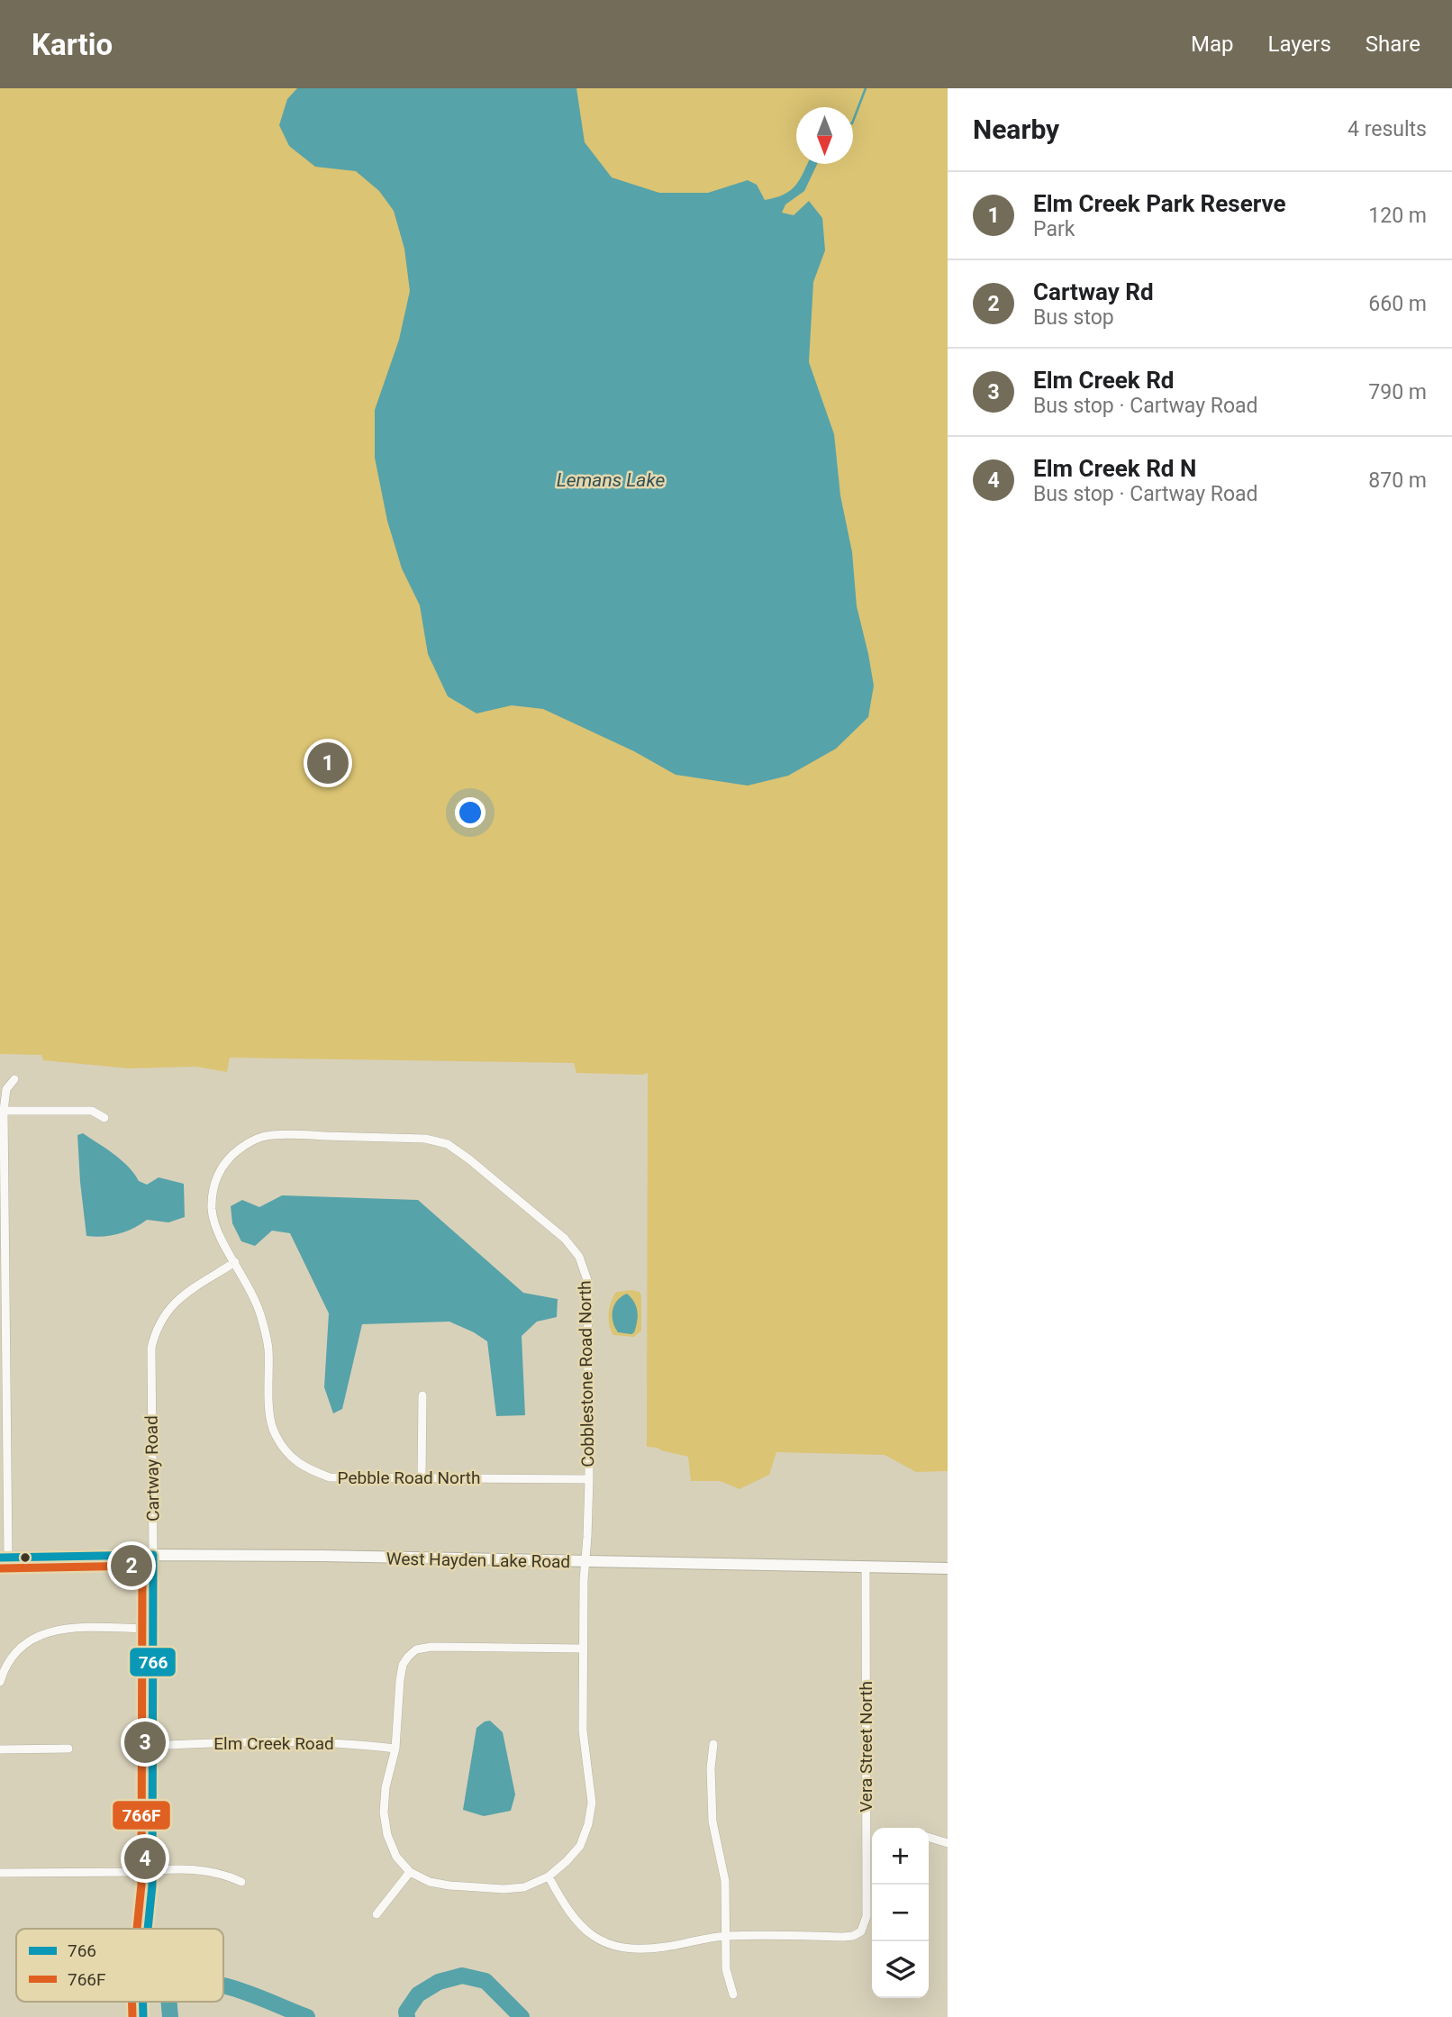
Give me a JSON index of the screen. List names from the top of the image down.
{
  "streets": {
    "main road": ["West Hayden Lake Road"],
    "street": [
      "Cobblestone Road North",
      "Cartway Road",
      "Pebble Road North",
      "Elm Creek Road",
      "Vera Street North"
    ]
  },
  "crossings": [
    ["Cobblestone Road North", "Cartway Road"],
    ["Cobblestone Road North", "Pebble Road North"],
    ["Cobblestone Road North", "West Hayden Lake Road"],
    ["Cartway Road", "Pebble Road North"],
    ["Cartway Road", "West Hayden Lake Road"],
    ["Cartway Road", "Elm Creek Road"],
    ["West Hayden Lake Road", "Vera Street North"]
  ],
  "water": ["Lemans Lake"],
  "lines": ["transit line 766", "transit line 766F"],
  "legend": ["766", "766F"],
  "north": "bottom",
  "page": {
    "header": "Kartio",
    "nav": ["Map", "Layers", "Share"],
    "heading": ["Nearby", "4 results"],
    "list": [
      {
        "mark": "1",
        "name": "Elm Creek Park Reserve",
        "note": "Park",
        "value": "120 m"
      },
      {
        "mark": "2",
        "name": "Cartway Rd",
        "note": "Bus stop",
        "value": "660 m"
      },
      {
        "mark": "3",
        "name": "Elm Creek Rd",
        "note": "Bus stop · Cartway Road",
        "value": "790 m"
      },
      {
        "mark": "4",
        "name": "Elm Creek Rd N",
        "note": "Bus stop · Cartway Road",
        "value": "870 m"
      }
    ],
    "pins": [
      "1",
      "2",
      "3",
      "4"
    ],
    "map_buttons": ["+", "−"]
  }
}
